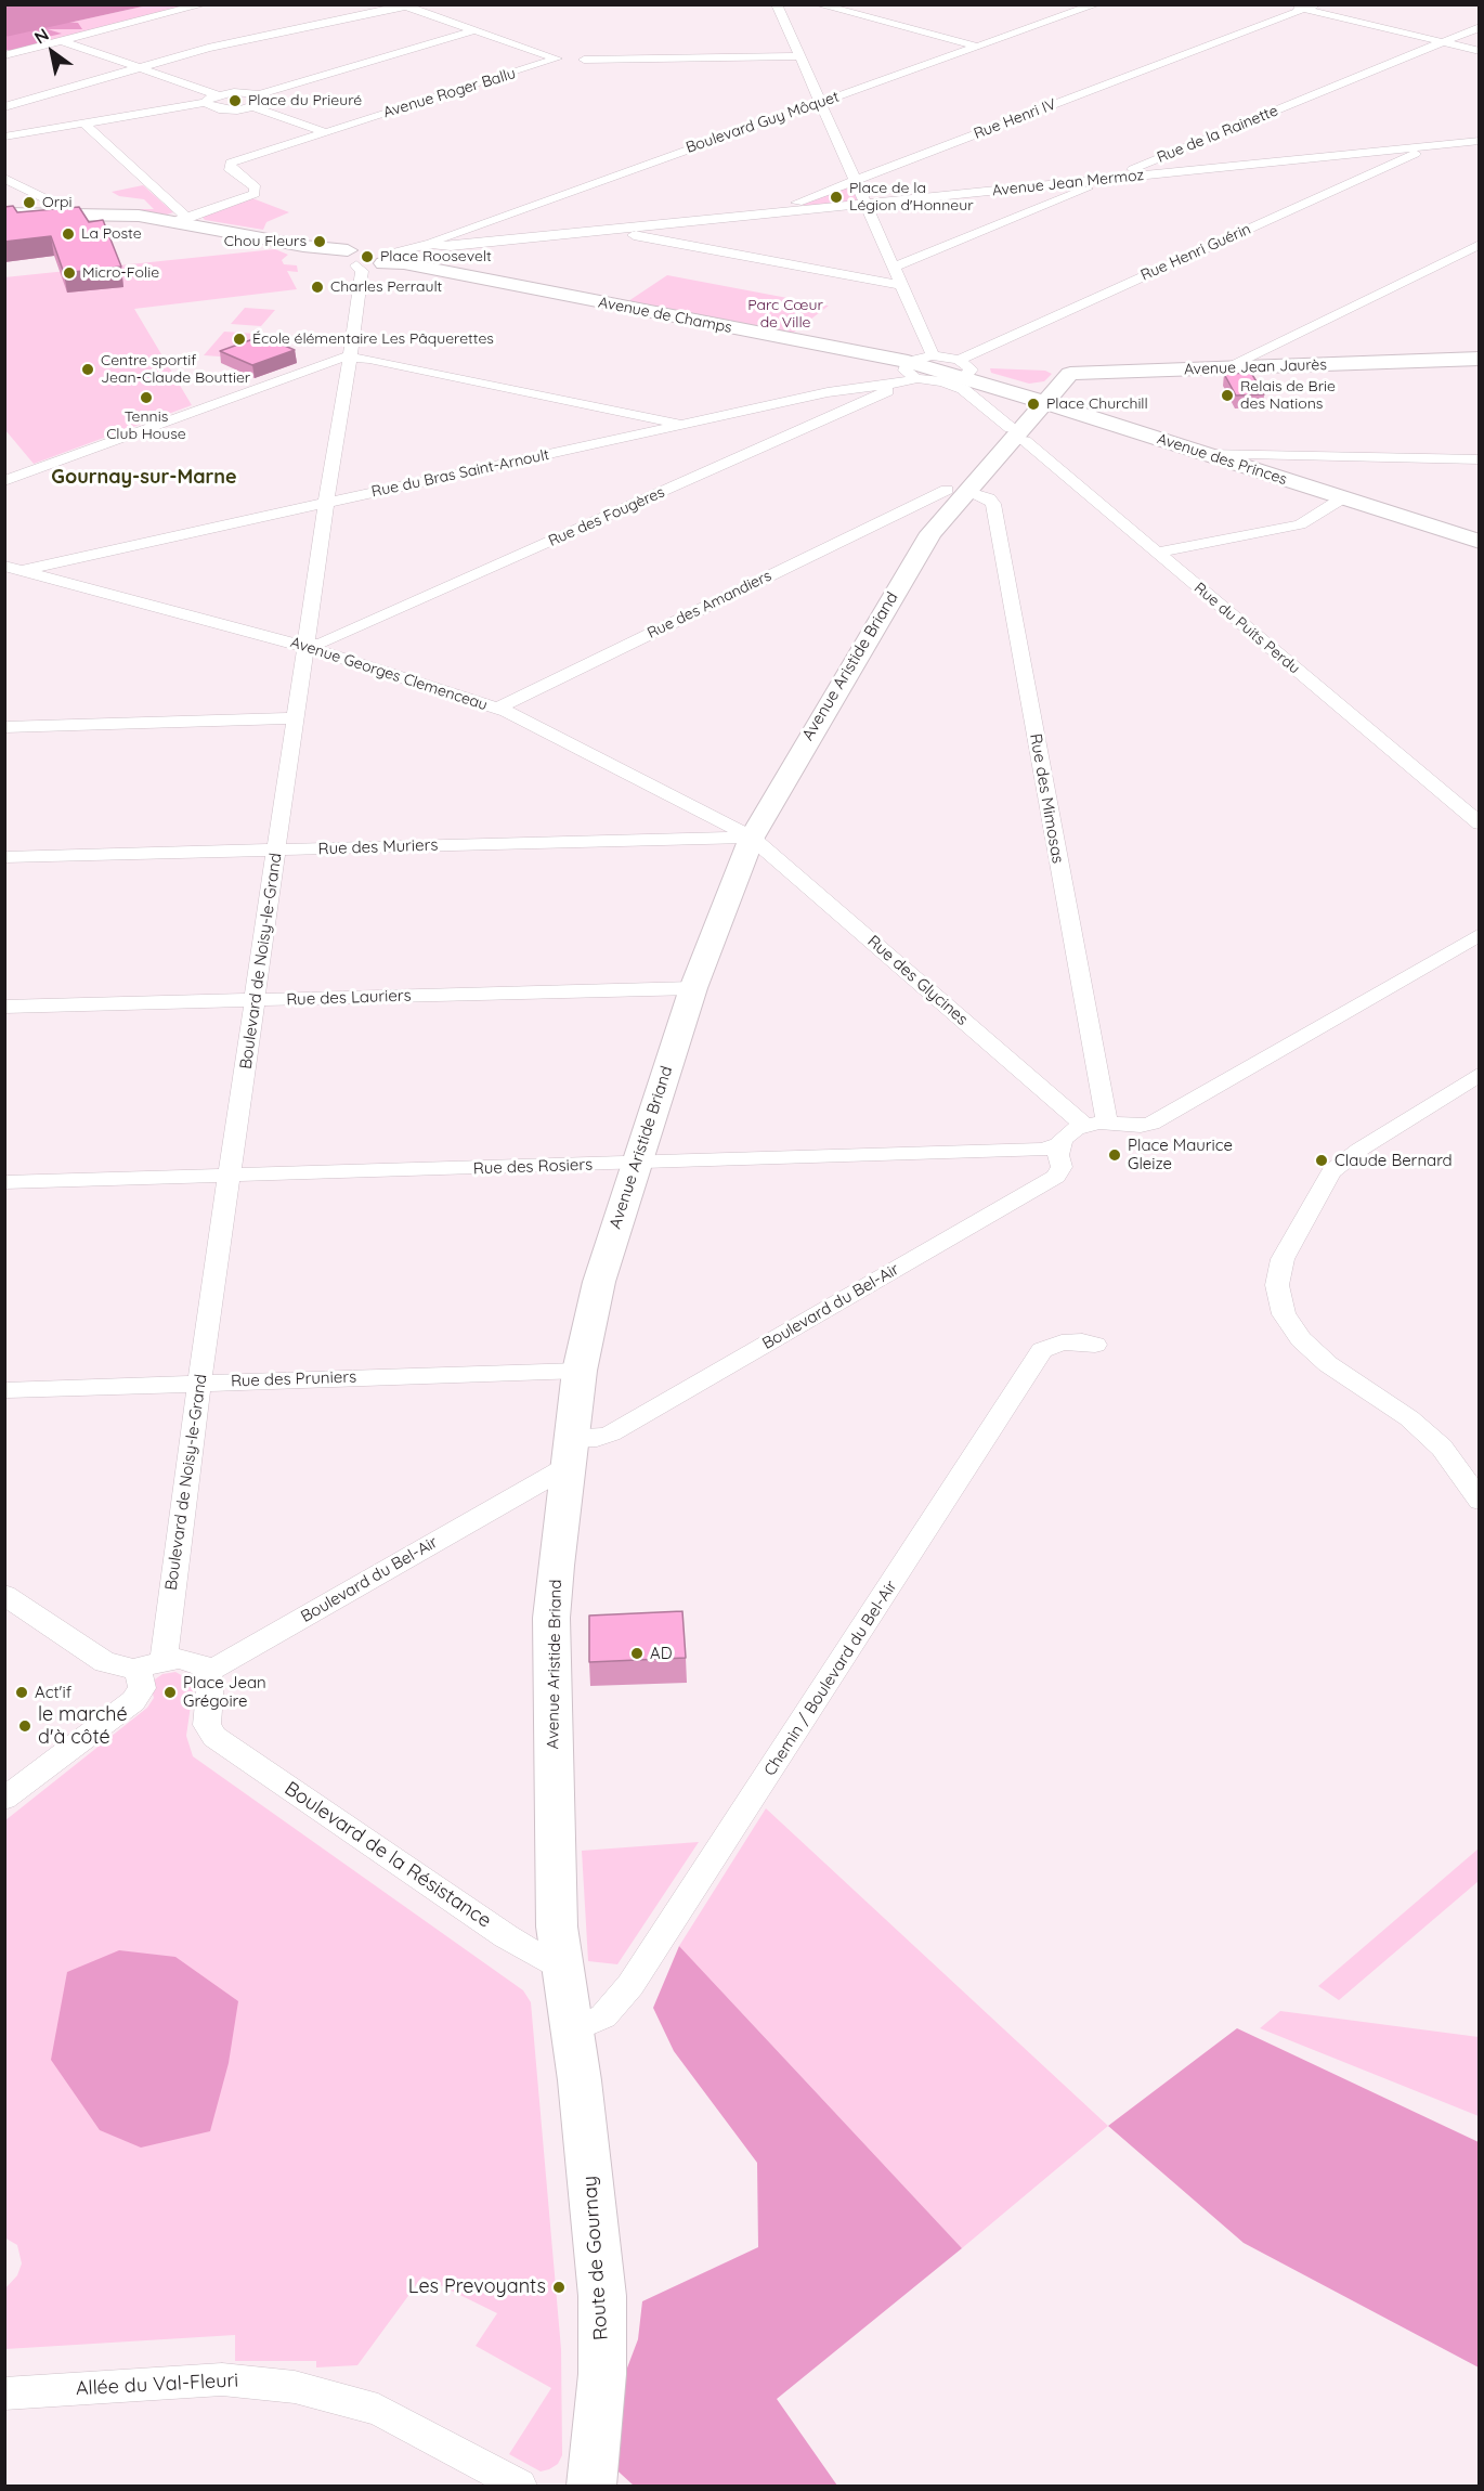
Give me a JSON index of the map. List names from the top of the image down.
{
  "streets": {
    "main road": [
      "Avenue de Champs",
      "Avenue Jean Jaurès",
      "Avenue des Princes",
      "Avenue Aristide Briand",
      "Route de Gournay"
    ],
    "street": [
      "Avenue Roger Ballu",
      "Rue Henri IV",
      "Boulevard Guy Môquet",
      "Rue de la Rainette",
      "Avenue Jean Mermoz",
      "Rue Henri Guérin",
      "Rue du Bras Saint-Arnoult",
      "Rue des Fougères",
      "Rue des Amandiers",
      "Rue du Puits Perdu",
      "Avenue Georges Clemenceau",
      "Rue des Mimosas",
      "Rue des Muriers",
      "Boulevard de Noisy-le-Grand",
      "Rue des Glycines",
      "Rue des Lauriers",
      "Rue des Rosiers",
      "Boulevard du Bel-Air",
      "Rue des Pruniers",
      "Chemin / Boulevard du Bel-Air",
      "Boulevard de la Résistance",
      "Allée du Val-Fleuri"
    ]
  },
  "crossings": [
    ["Rue Henri IV", "Avenue Jean Mermoz"],
    ["Boulevard Guy Môquet", "Avenue Jean Mermoz"],
    ["Rue de la Rainette", "Avenue Jean Mermoz"],
    ["Avenue Jean Mermoz", "Rue Henri Guérin"],
    ["Rue Henri Guérin", "Avenue de Champs"],
    ["Rue Henri Guérin", "Avenue des Princes"],
    ["Avenue de Champs", "Avenue des Princes"],
    ["Avenue de Champs", "Rue du Bras Saint-Arnoult"],
    ["Avenue de Champs", "Rue des Fougères"],
    ["Avenue Jean Jaurès", "Avenue Aristide Briand"],
    ["Avenue des Princes", "Avenue Aristide Briand"],
    ["Rue du Bras Saint-Arnoult", "Rue des Fougères"],
    ["Rue du Bras Saint-Arnoult", "Avenue Georges Clemenceau"],
    ["Rue du Bras Saint-Arnoult", "Boulevard de Noisy-le-Grand"],
    ["Rue des Fougères", "Avenue Georges Clemenceau"],
    ["Rue des Fougères", "Boulevard de Noisy-le-Grand"],
    ["Rue des Amandiers", "Avenue Aristide Briand"],
    ["Rue des Amandiers", "Avenue Georges Clemenceau"],
    ["Rue des Amandiers", "Rue des Mimosas"],
    ["Rue du Puits Perdu", "Avenue Aristide Briand"],
    ["Avenue Aristide Briand", "Avenue Georges Clemenceau"],
    ["Avenue Aristide Briand", "Rue des Mimosas"],
    ["Avenue Aristide Briand", "Rue des Muriers"],
    ["Avenue Aristide Briand", "Rue des Glycines"],
    ["Avenue Aristide Briand", "Rue des Lauriers"],
    ["Avenue Aristide Briand", "Rue des Rosiers"],
    ["Avenue Aristide Briand", "Boulevard du Bel-Air"],
    ["Avenue Aristide Briand", "Rue des Pruniers"],
    ["Avenue Aristide Briand", "Chemin / Boulevard du Bel-Air"],
    ["Avenue Aristide Briand", "Boulevard de la Résistance"],
    ["Avenue Aristide Briand", "Route de Gournay"],
    ["Avenue Georges Clemenceau", "Rue des Muriers"],
    ["Avenue Georges Clemenceau", "Boulevard de Noisy-le-Grand"],
    ["Avenue Georges Clemenceau", "Rue des Glycines"],
    ["Rue des Muriers", "Boulevard de Noisy-le-Grand"],
    ["Rue des Muriers", "Rue des Glycines"],
    ["Boulevard de Noisy-le-Grand", "Rue des Lauriers"],
    ["Boulevard de Noisy-le-Grand", "Rue des Rosiers"],
    ["Boulevard de Noisy-le-Grand", "Rue des Pruniers"],
    ["Rue des Rosiers", "Boulevard du Bel-Air"],
    ["Boulevard du Bel-Air", "Boulevard de la Résistance"],
    ["Chemin / Boulevard du Bel-Air", "Route de Gournay"]
  ],
  "districts": ["Gournay-sur-Marne"],
  "parks": ["Parc Cœur de Ville"],
  "places": [
    "Place du Prieuré",
    "Place de la Légion d'Honneur",
    "Orpi",
    "La Poste",
    "Chou Fleurs",
    "Place Roosevelt",
    "Micro-Folie",
    "Charles Perrault",
    "École élémentaire Les Pâquerettes",
    "Centre sportif Jean-Claude Bouttier",
    "Relais de Brie des Nations",
    "Tennis Club House",
    "Place Churchill",
    "Place Maurice Gleize",
    "Claude Bernard",
    "AD",
    "Act'if",
    "Place Jean Grégoire",
    "le marché d'à côté",
    "Les Prevoyants"
  ],
  "north": "top left"
}
